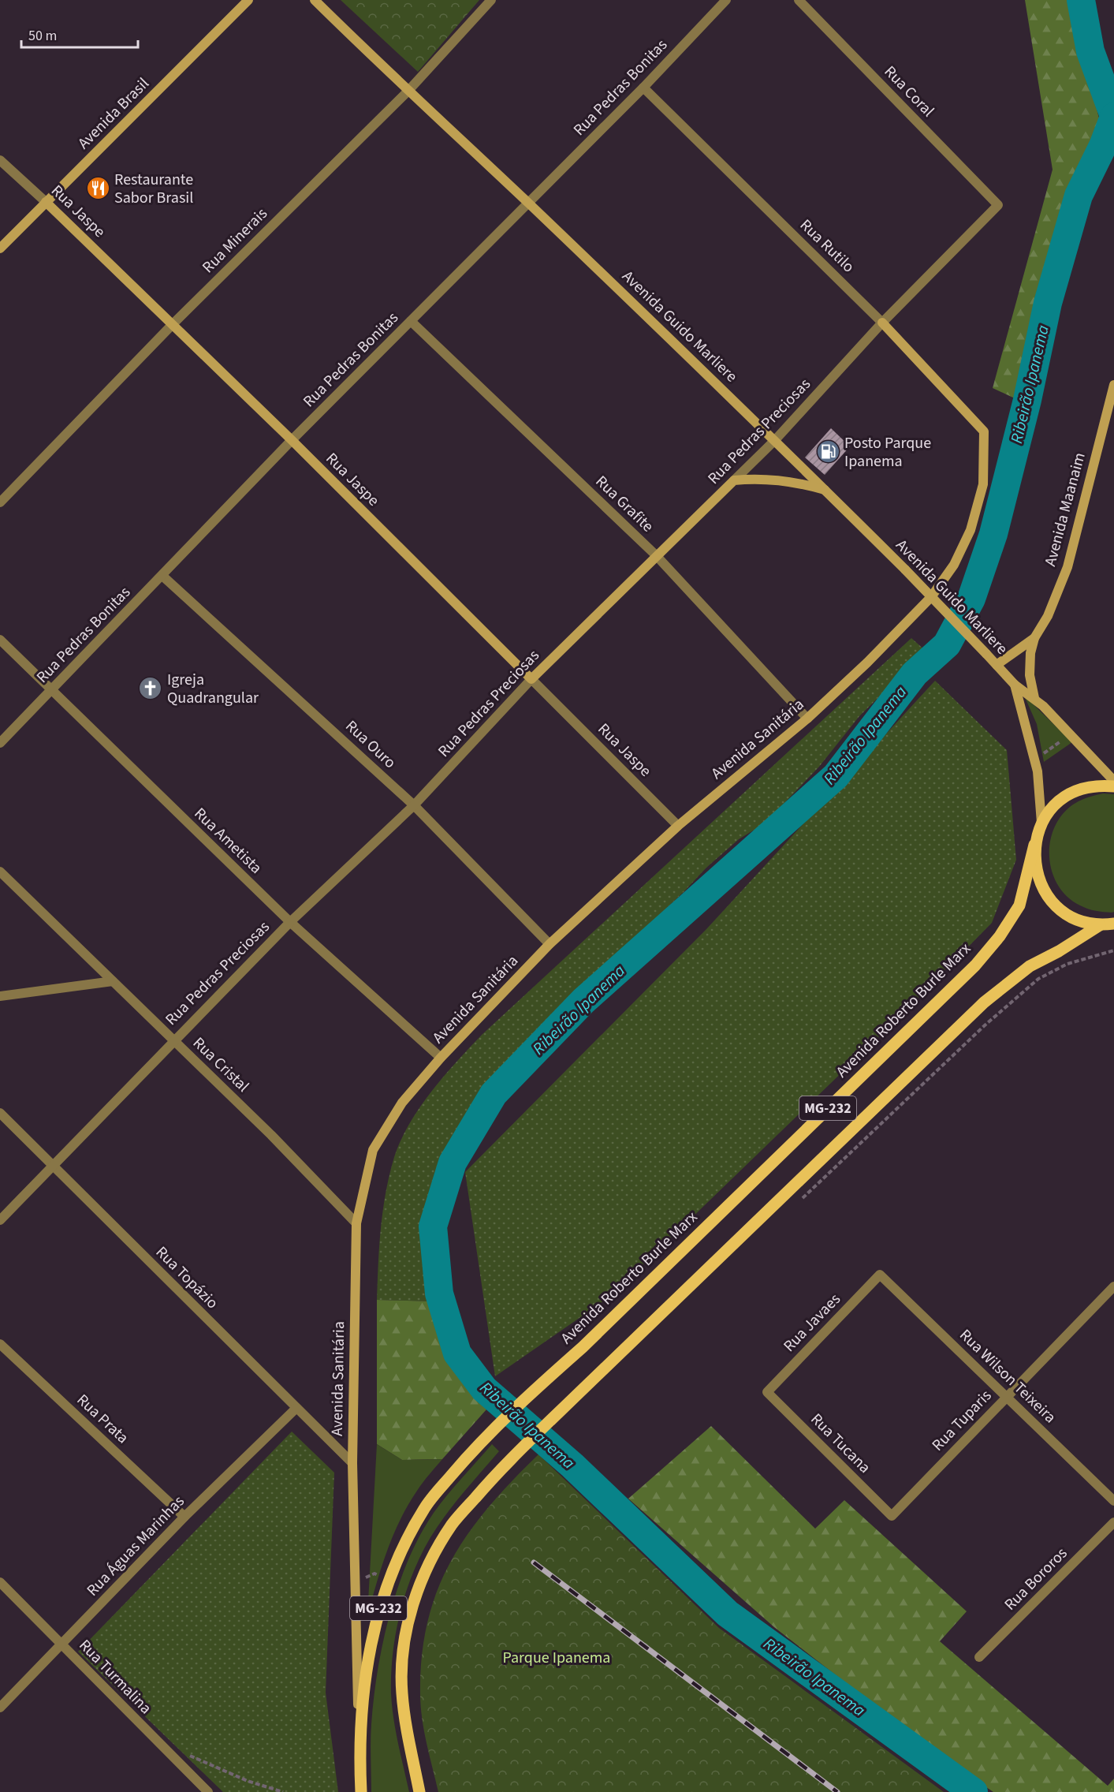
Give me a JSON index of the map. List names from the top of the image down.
{
  "streets": {
    "main road": [
      "Avenida Brasil",
      "Rua Jaspe",
      "Rua Rutilo",
      "Avenida Guido Marliere",
      "Rua Pedras Preciosas",
      "Avenida Maanaim",
      "Avenida Sanitária",
      "Avenida Roberto Burle Marx",
      "MG-232"
    ],
    "street": [
      "Rua Pedras Bonitas",
      "Rua Coral",
      "Rua Minerais",
      "Rua Grafite",
      "Rua Ouro",
      "Rua Ametista",
      "Rua Cristal",
      "Rua Topázio",
      "Rua Javaes",
      "Rua Wilson Teixeira",
      "Rua Prata",
      "Rua Tuparis",
      "Rua Tucana",
      "Rua Águas Marinhas",
      "Rua Bororos",
      "Rua Turmalina"
    ]
  },
  "crossings": [
    ["Rua Pedras Bonitas", "Rua Jaspe"],
    ["Rua Pedras Bonitas", "Rua Rutilo"],
    ["Rua Pedras Bonitas", "Avenida Guido Marliere"],
    ["Rua Pedras Bonitas", "Rua Grafite"],
    ["Rua Pedras Bonitas", "Rua Ouro"],
    ["Rua Pedras Bonitas", "Rua Ametista"],
    ["Rua Coral", "Rua Pedras Preciosas"],
    ["Avenida Brasil", "Rua Jaspe"],
    ["Rua Jaspe", "Rua Minerais"],
    ["Rua Jaspe", "Rua Pedras Preciosas"],
    ["Rua Jaspe", "Avenida Sanitária"],
    ["Rua Minerais", "Avenida Guido Marliere"],
    ["Rua Rutilo", "Rua Pedras Preciosas"],
    ["Rua Rutilo", "Avenida Sanitária"],
    ["Avenida Guido Marliere", "Rua Pedras Preciosas"],
    ["Avenida Guido Marliere", "Avenida Maanaim"],
    ["Avenida Guido Marliere", "MG-232"],
    ["Rua Pedras Preciosas", "Rua Grafite"],
    ["Rua Pedras Preciosas", "Rua Ouro"],
    ["Rua Pedras Preciosas", "Rua Ametista"],
    ["Rua Pedras Preciosas", "Rua Cristal"],
    ["Rua Pedras Preciosas", "Rua Topázio"],
    ["Rua Grafite", "Avenida Sanitária"],
    ["Avenida Sanitária", "Rua Ouro"],
    ["Avenida Sanitária", "Rua Ametista"],
    ["Avenida Sanitária", "Avenida Roberto Burle Marx"],
    ["Avenida Sanitária", "Rua Cristal"],
    ["Avenida Sanitária", "Rua Topázio"],
    ["Avenida Roberto Burle Marx", "MG-232"],
    ["Rua Topázio", "Rua Águas Marinhas"],
    ["Rua Javaes", "Rua Wilson Teixeira"],
    ["Rua Javaes", "Rua Tucana"],
    ["Rua Wilson Teixeira", "Rua Tuparis"],
    ["Rua Prata", "Rua Águas Marinhas"],
    ["Rua Tuparis", "Rua Tucana"],
    ["Rua Águas Marinhas", "Rua Turmalina"]
  ],
  "water": ["Ribeirão Ipanema"],
  "parks": ["Parque Ipanema"],
  "places": {
    "restaurant": ["Restaurante Sabor Brasil"],
    "fuel station": ["Posto Parque Ipanema"],
    "church": ["Igreja Quadrangular"]
  },
  "scale_bar": "50 m"
}
